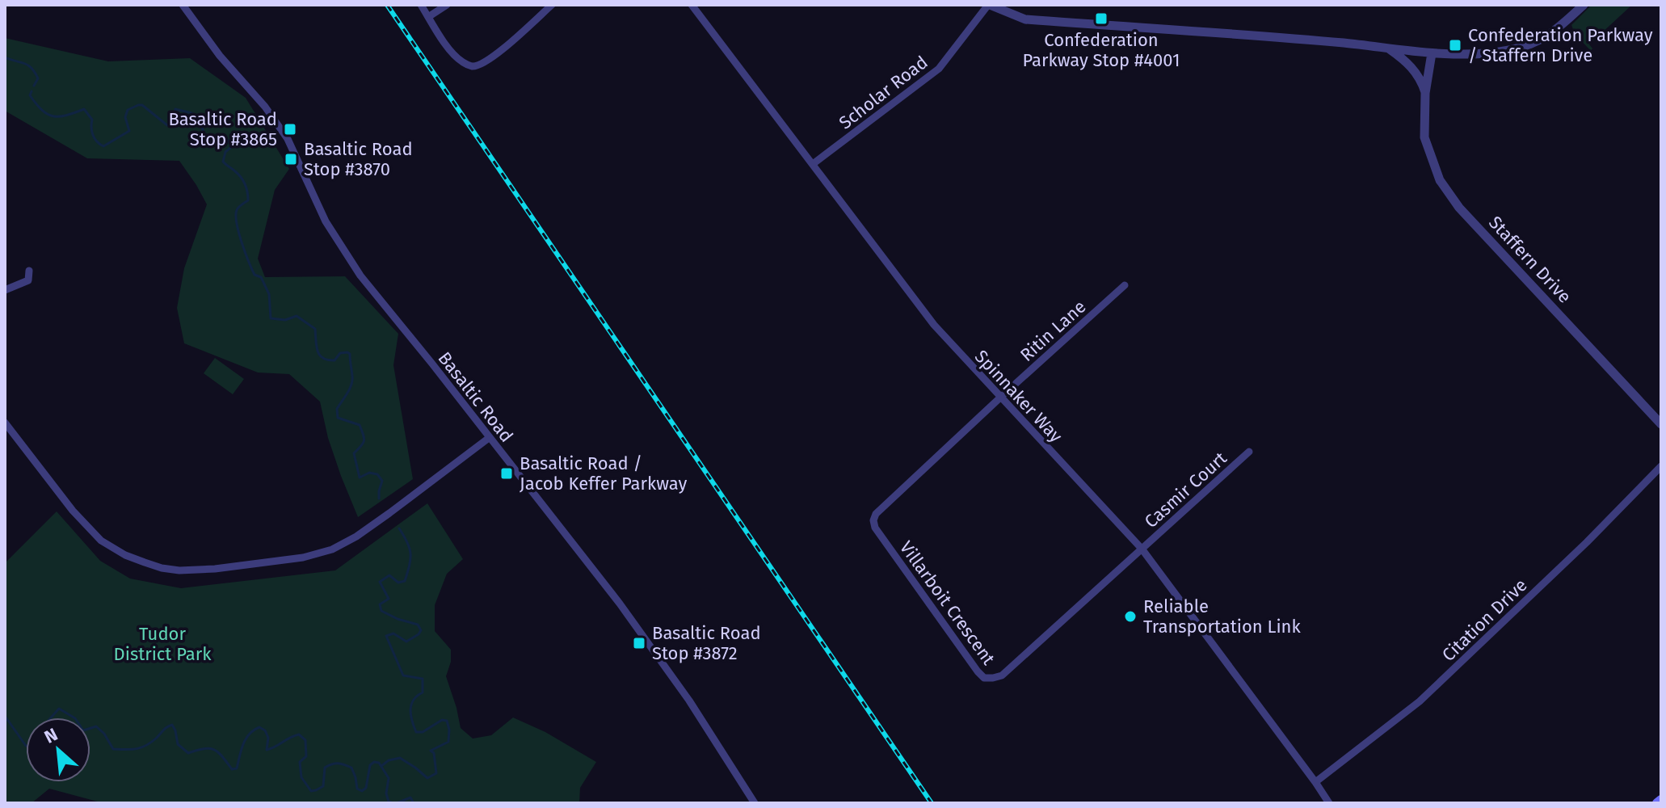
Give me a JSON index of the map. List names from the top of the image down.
{
  "streets": {
    "street": [
      "Scholar Road",
      "Staffern Drive",
      "Ritin Lane",
      "Spinnaker Way",
      "Basaltic Road",
      "Casmir Court",
      "Villarboit Crescent",
      "Citation Drive"
    ]
  },
  "crossings": [
    ["Scholar Road", "Spinnaker Way"],
    ["Ritin Lane", "Spinnaker Way"],
    ["Ritin Lane", "Villarboit Crescent"],
    ["Spinnaker Way", "Casmir Court"],
    ["Spinnaker Way", "Villarboit Crescent"],
    ["Spinnaker Way", "Citation Drive"],
    ["Casmir Court", "Villarboit Crescent"]
  ],
  "parks": ["Tudor District Park"],
  "places": {
    "transit": [
      "Confederation Parkway Stop #4001",
      "Confederation Parkway / Staffern Drive",
      "Basaltic Road Stop #3865",
      "Basaltic Road Stop #3870",
      "Basaltic Road / Jacob Keffer Parkway",
      "Basaltic Road Stop #3872"
    ],
    "other": ["Reliable Transportation Link"]
  },
  "north": "top left"
}
